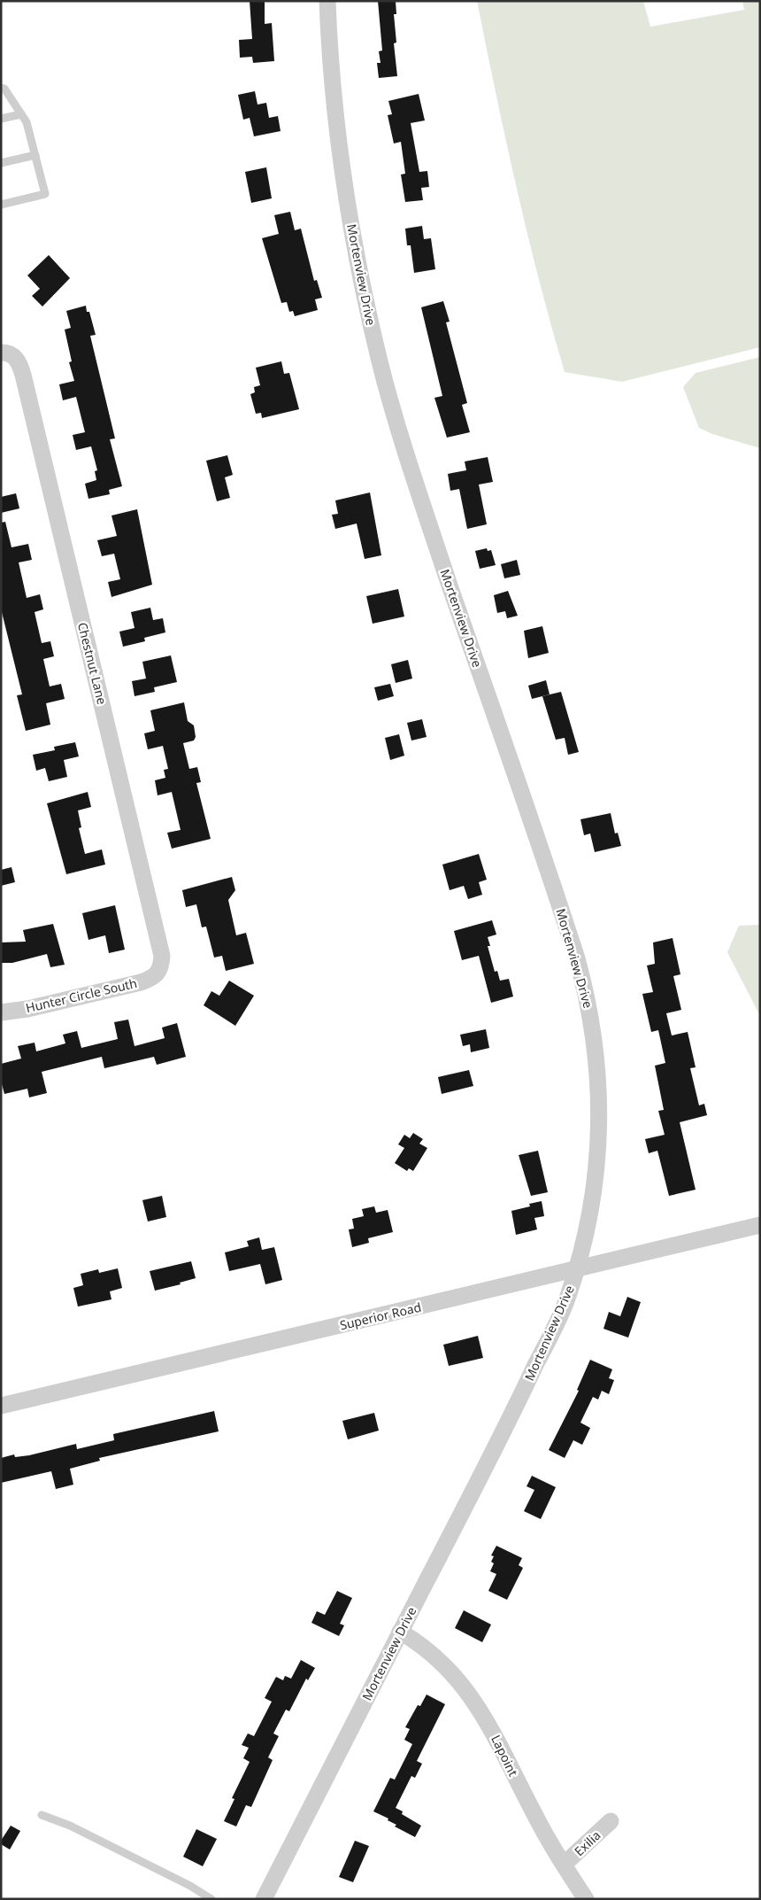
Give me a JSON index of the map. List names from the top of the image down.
{
  "streets": {
    "street": [
      "Mortenview Drive",
      "Chestnut Lane",
      "Hunter Circle South",
      "Superior Road",
      "Lapoint",
      "Exilia"
    ]
  },
  "crossings": [
    ["Mortenview Drive", "Superior Road"],
    ["Mortenview Drive", "Lapoint"],
    ["Chestnut Lane", "Hunter Circle South"],
    ["Lapoint", "Exilia"]
  ]
}
